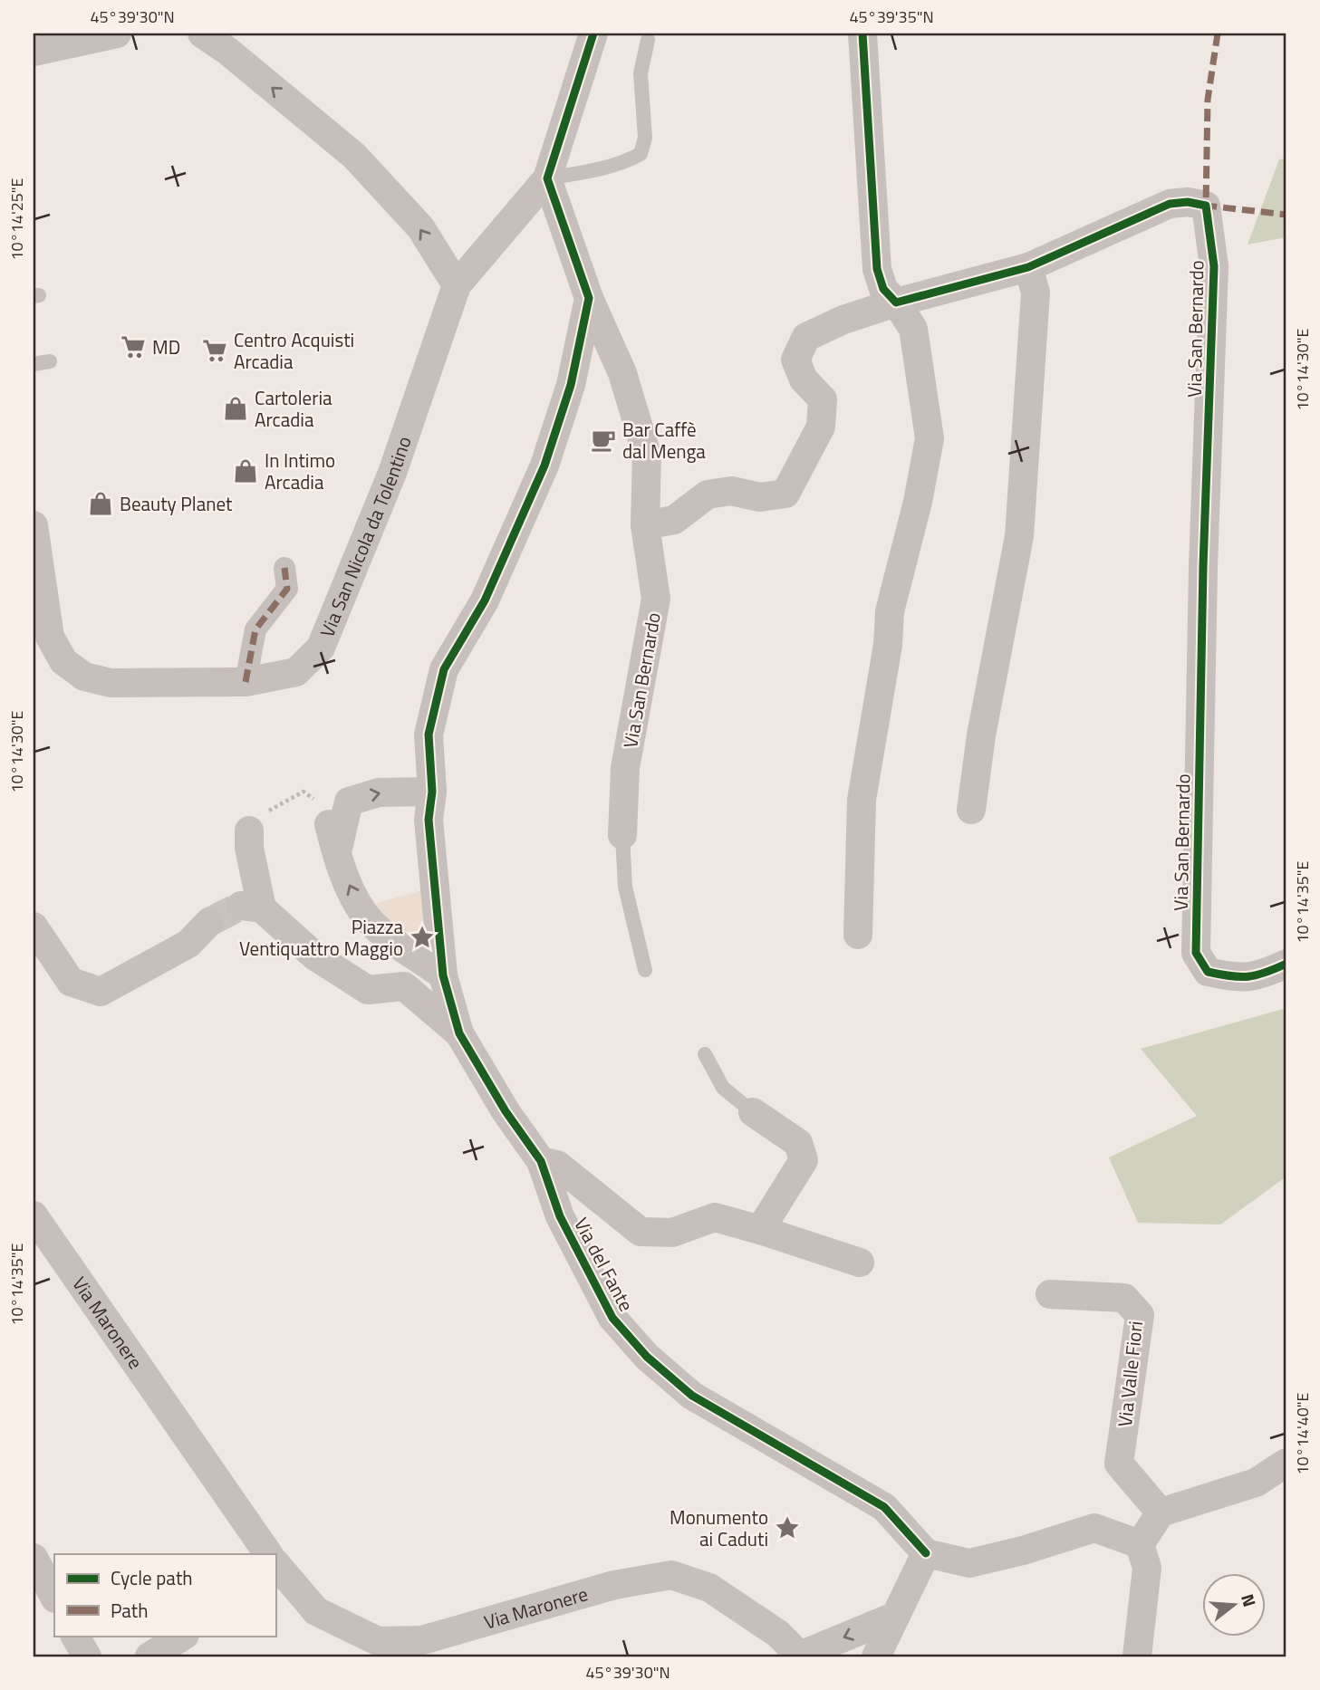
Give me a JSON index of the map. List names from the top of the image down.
{
  "streets": {
    "street": [
      "Via San Bernardo",
      "Via San Nicola da Tolentino",
      "Via del Fante",
      "Via Maronere",
      "Via Valle Fiori"
    ]
  },
  "crossings": [
    ["Via San Bernardo", "Via San Nicola da Tolentino"],
    ["Via San Bernardo", "Via del Fante"]
  ],
  "places": {
    "supermarket": ["MD", "Centro Acquisti Arcadia"],
    "shop": ["Cartoleria Arcadia", "In Intimo Arcadia", "Beauty Planet"],
    "cafe": ["Bar Caffè dal Menga"],
    "place": ["Piazza Ventiquattro Maggio", "Monumento ai Caduti"]
  },
  "legend": ["Cycle path", "Path"],
  "north": "right",
  "coordinates": [
    "45°39'30\"N",
    "45°39'35\"N",
    "10°14'25\"E",
    "10°14'30\"E",
    "10°14'35\"E",
    "10°14'40\"E"
  ]
}
